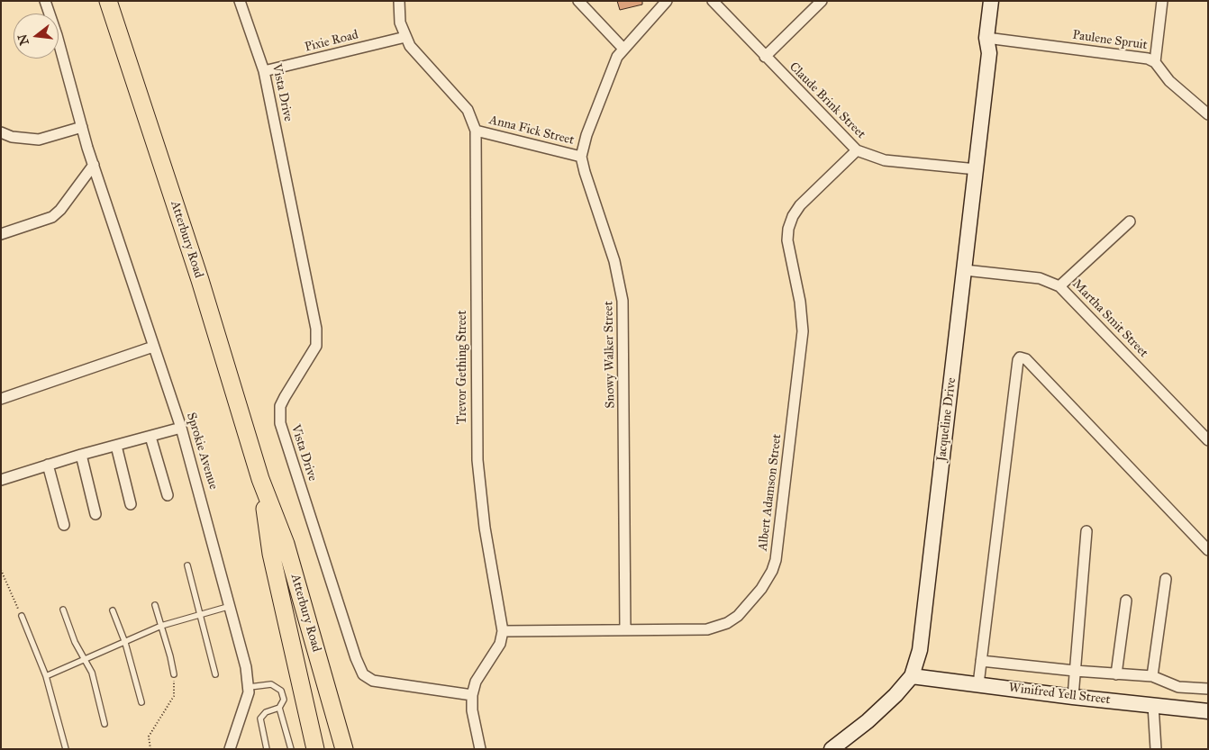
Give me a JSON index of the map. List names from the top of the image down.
{
  "streets": {
    "main road": ["Atterbury Road"],
    "street": [
      "Paulene Spruit",
      "Pixie Road",
      "Vista Drive",
      "Claude Brink Street",
      "Anna Fick Street",
      "Martha Smit Street",
      "Snowy Walker Street",
      "Trevor Gething Street",
      "Jacqueline Drive",
      "Sprokie Avenue",
      "Albert Adamson Street",
      "Winifred Yell Street"
    ]
  },
  "crossings": [
    ["Paulene Spruit", "Jacqueline Drive"],
    ["Pixie Road", "Vista Drive"],
    ["Pixie Road", "Trevor Gething Street"],
    ["Vista Drive", "Trevor Gething Street"],
    ["Claude Brink Street", "Jacqueline Drive"],
    ["Claude Brink Street", "Albert Adamson Street"],
    ["Anna Fick Street", "Snowy Walker Street"],
    ["Anna Fick Street", "Trevor Gething Street"],
    ["Martha Smit Street", "Jacqueline Drive"],
    ["Snowy Walker Street", "Albert Adamson Street"],
    ["Trevor Gething Street", "Albert Adamson Street"],
    ["Jacqueline Drive", "Winifred Yell Street"]
  ],
  "north": "left"
}
